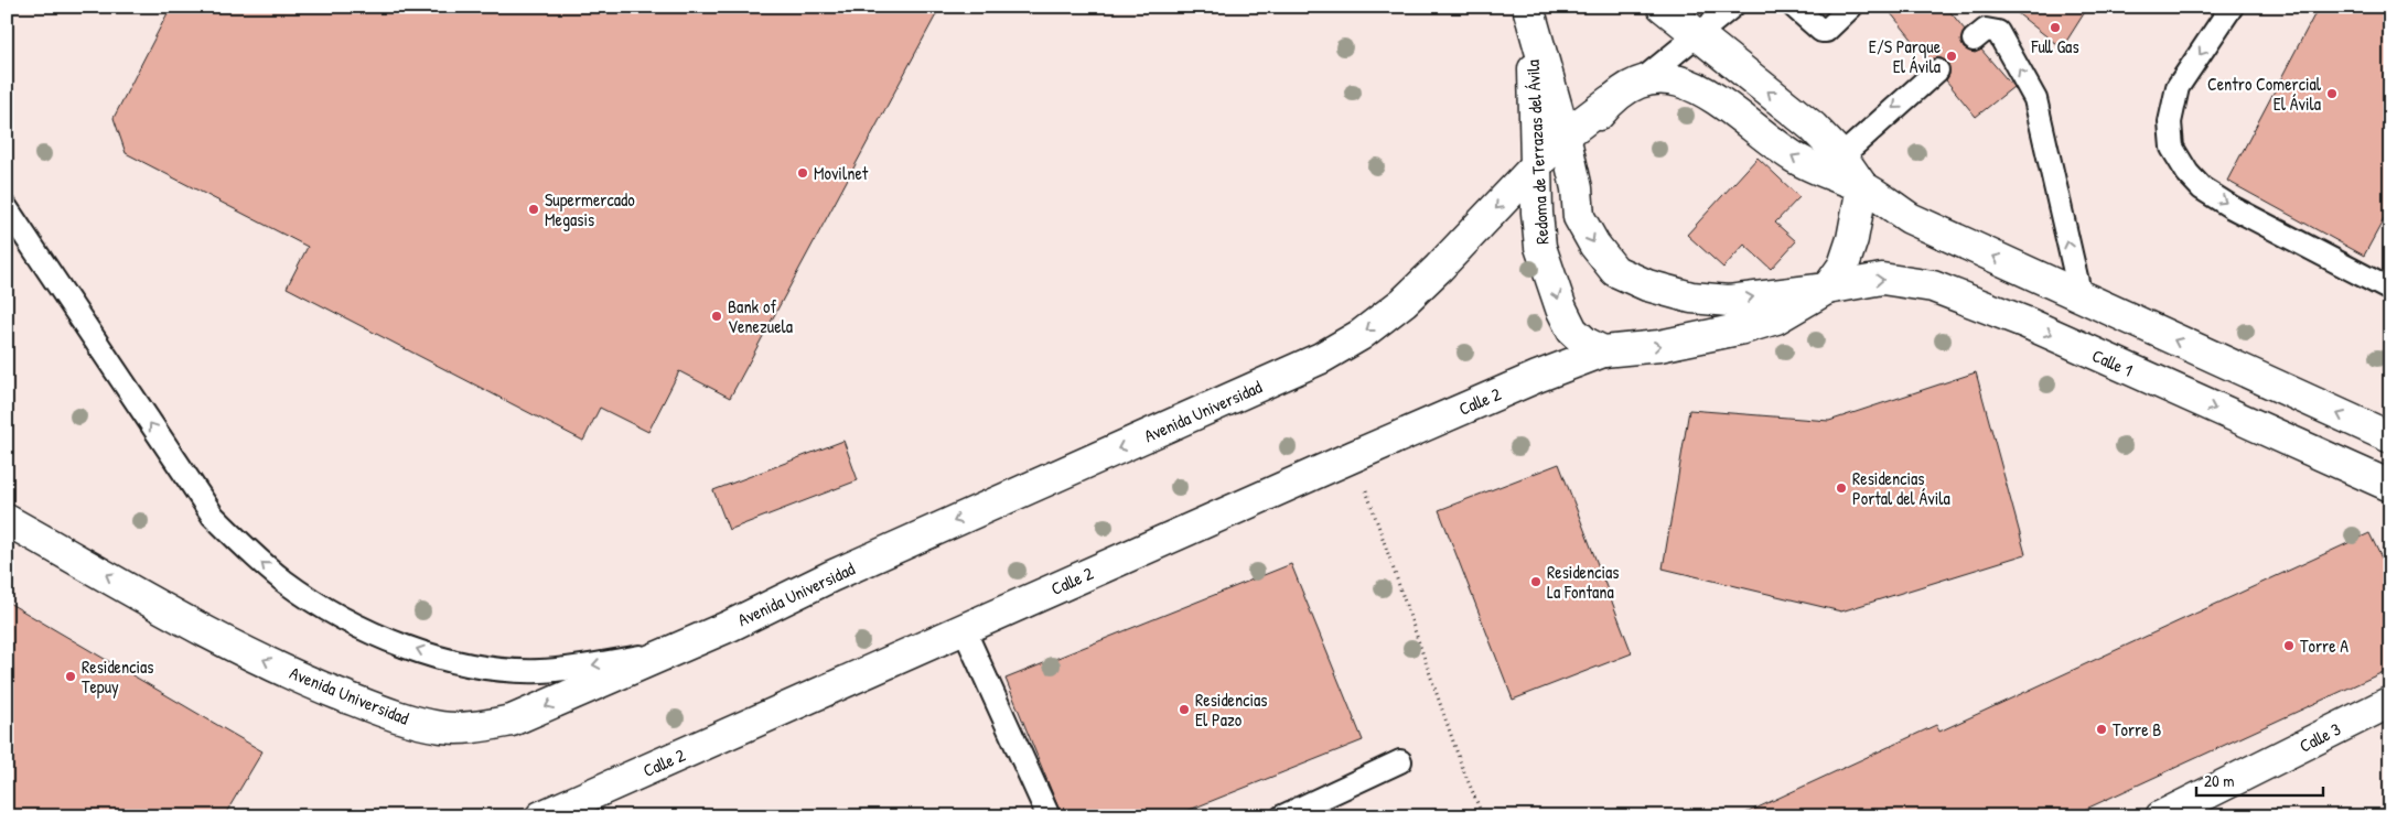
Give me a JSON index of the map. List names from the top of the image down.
{
  "streets": {
    "street": [
      "Redoma de Terrazas del Ávila",
      "Calle 1",
      "Calle 2",
      "Avenida Universidad",
      "Calle 3"
    ]
  },
  "crossings": [
    ["Redoma de Terrazas del Ávila", "Calle 1"],
    ["Redoma de Terrazas del Ávila", "Calle 2"],
    ["Redoma de Terrazas del Ávila", "Avenida Universidad"]
  ],
  "one_way": ["Avenida Universidad"],
  "places": [
    "Full Gas",
    "E/S Parque El Ávila",
    "Centro Comercial El Ávila",
    "Movilnet",
    "Supermercado Megasis",
    "Bank of Venezuela",
    "Residencias Portal del Ávila",
    "Residencias La Fontana",
    "Torre A",
    "Residencias Tepuy",
    "Residencias El Pazo",
    "Torre B"
  ],
  "scale_bar": "20 m"
}
